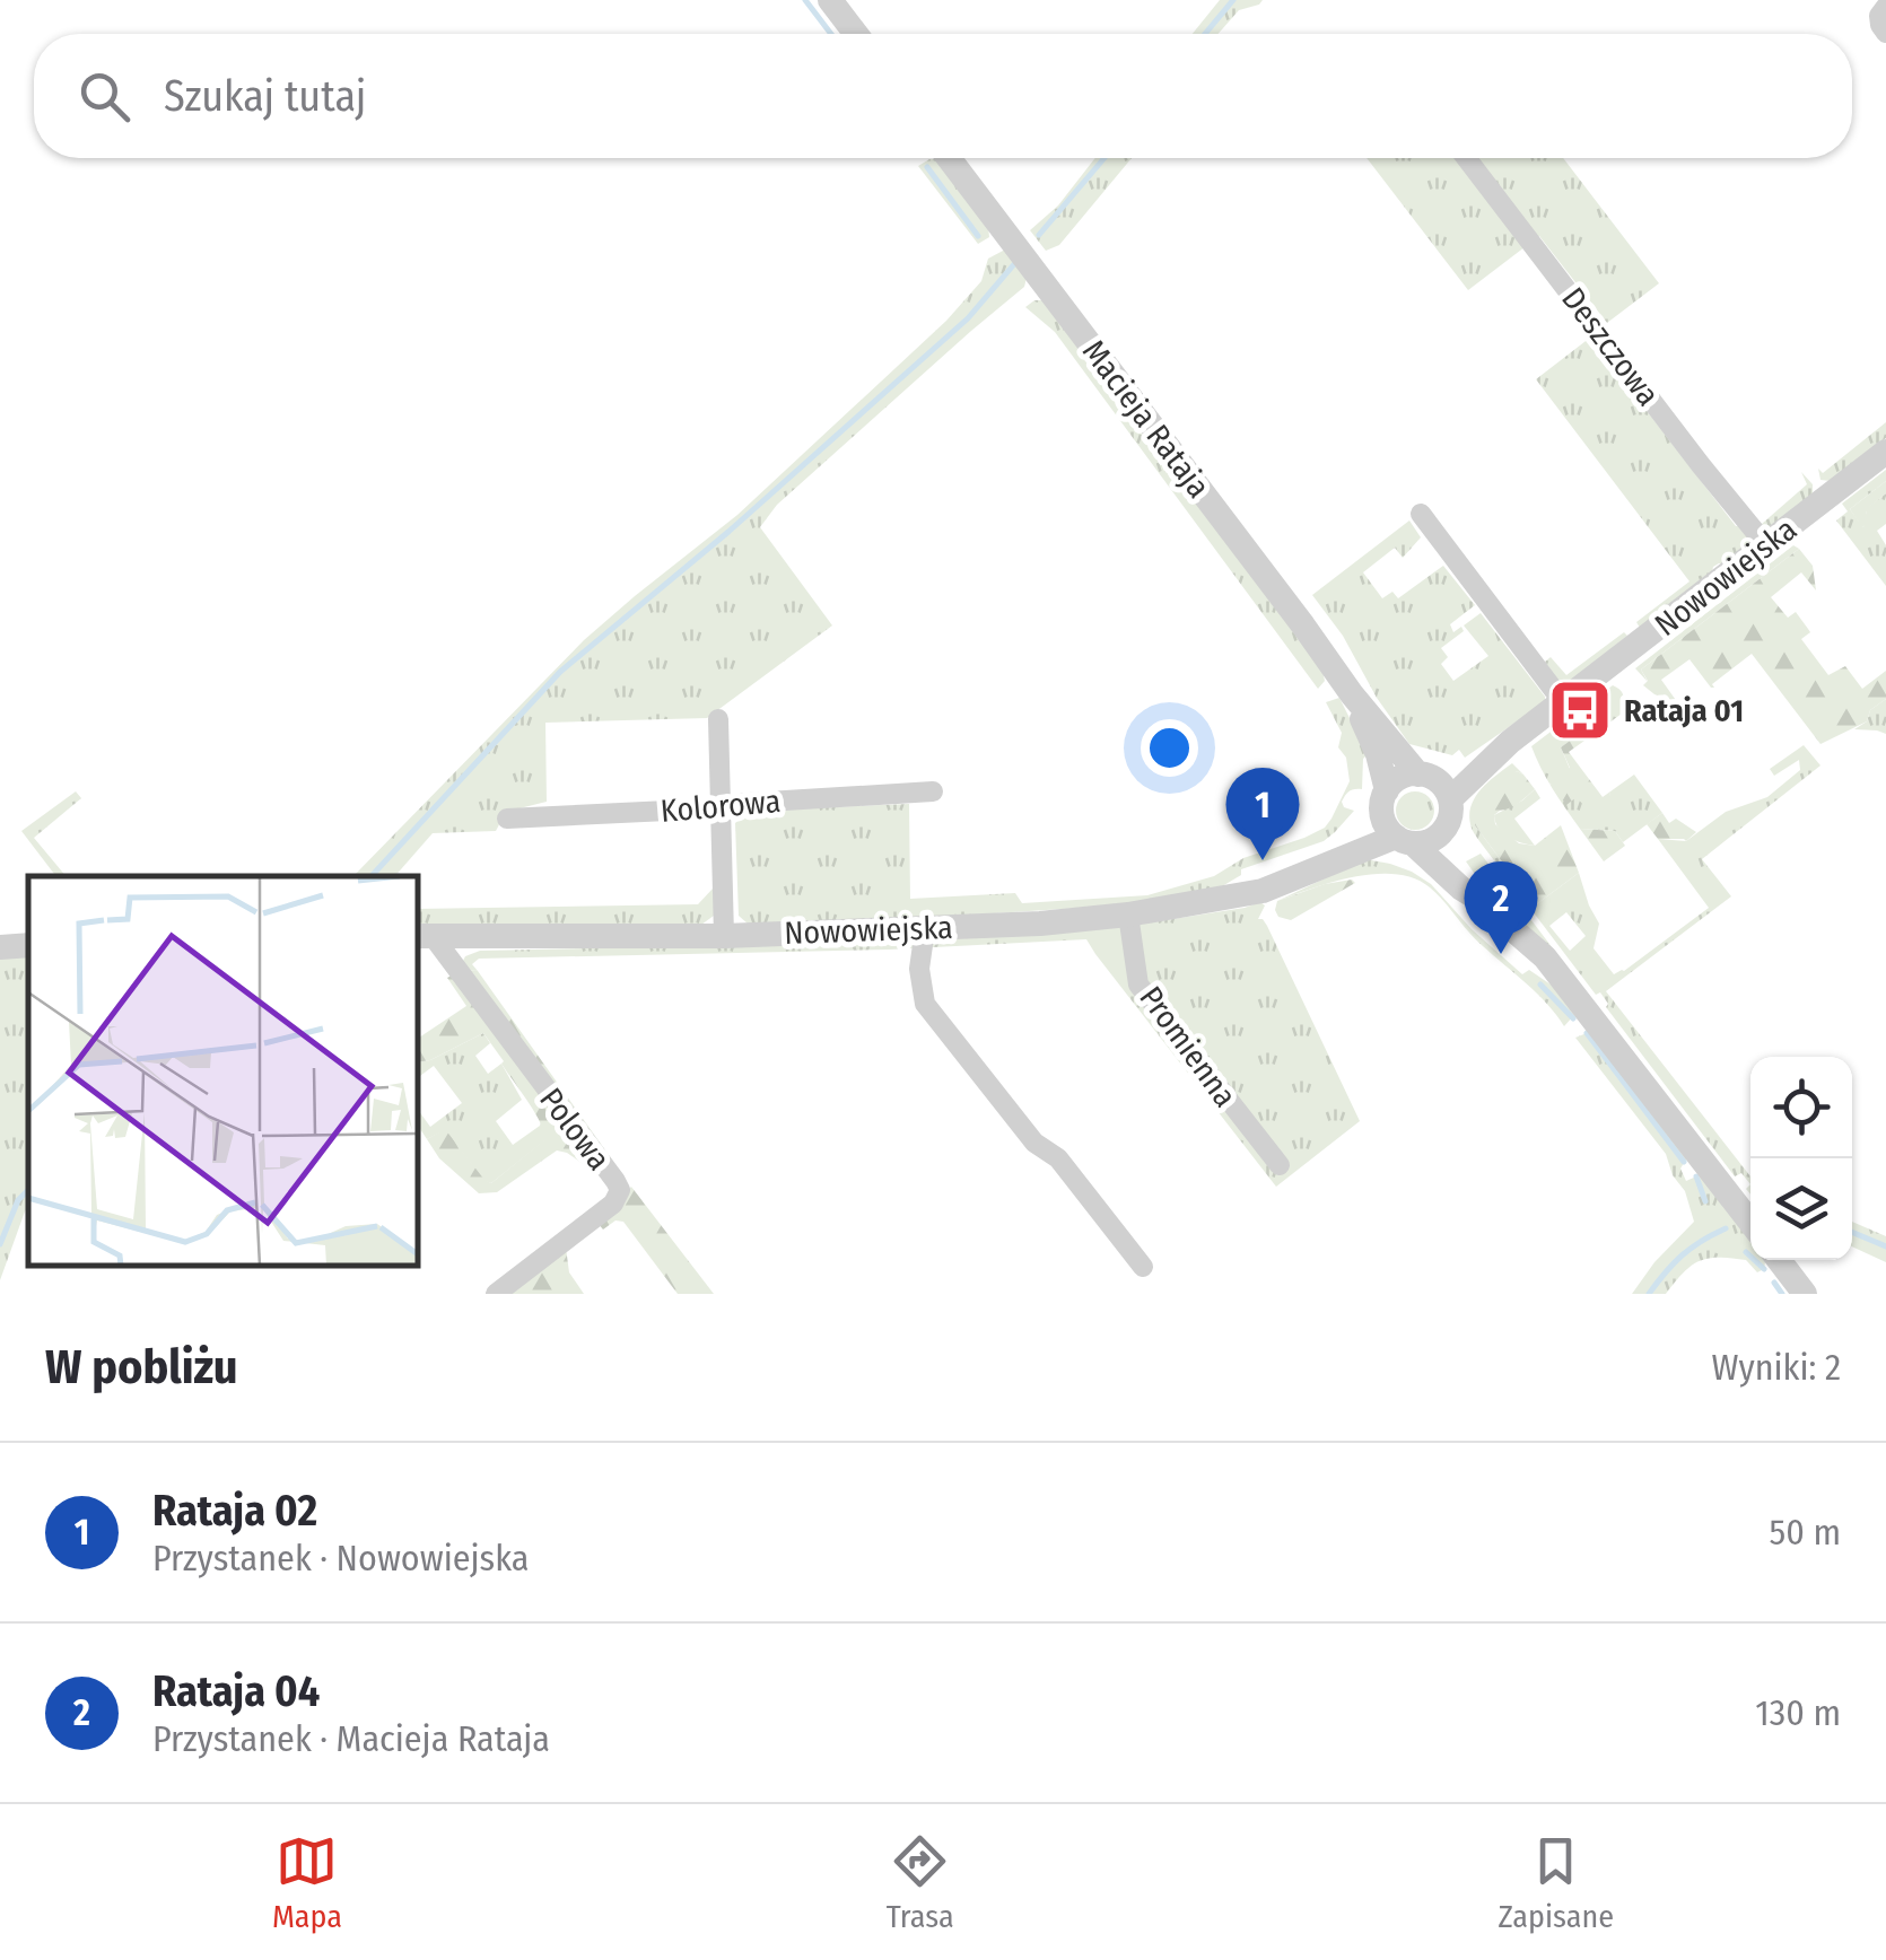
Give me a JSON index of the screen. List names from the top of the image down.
{
  "streets": {
    "street": [
      "Deszczowa",
      "Macieja Rataja",
      "Nowowiejska",
      "Kolorowa",
      "Promienna",
      "Polowa"
    ]
  },
  "crossings": [
    ["Deszczowa", "Nowowiejska"],
    ["Macieja Rataja", "Nowowiejska"],
    ["Nowowiejska", "Promienna"],
    ["Nowowiejska", "Polowa"]
  ],
  "places": {
    "bus stop": ["Rataja 01"]
  },
  "page": {
    "search": "Szukaj tutaj",
    "pins": ["1", "2"],
    "heading": ["W pobliżu", "Wyniki: 2"],
    "list": [
      {
        "mark": "1",
        "name": "Rataja 02",
        "note": "Przystanek · Nowowiejska",
        "value": "50 m"
      },
      {
        "mark": "2",
        "name": "Rataja 04",
        "note": "Przystanek · Macieja Rataja",
        "value": "130 m"
      }
    ],
    "nav": ["Mapa", "Trasa", "Zapisane"]
  }
}
